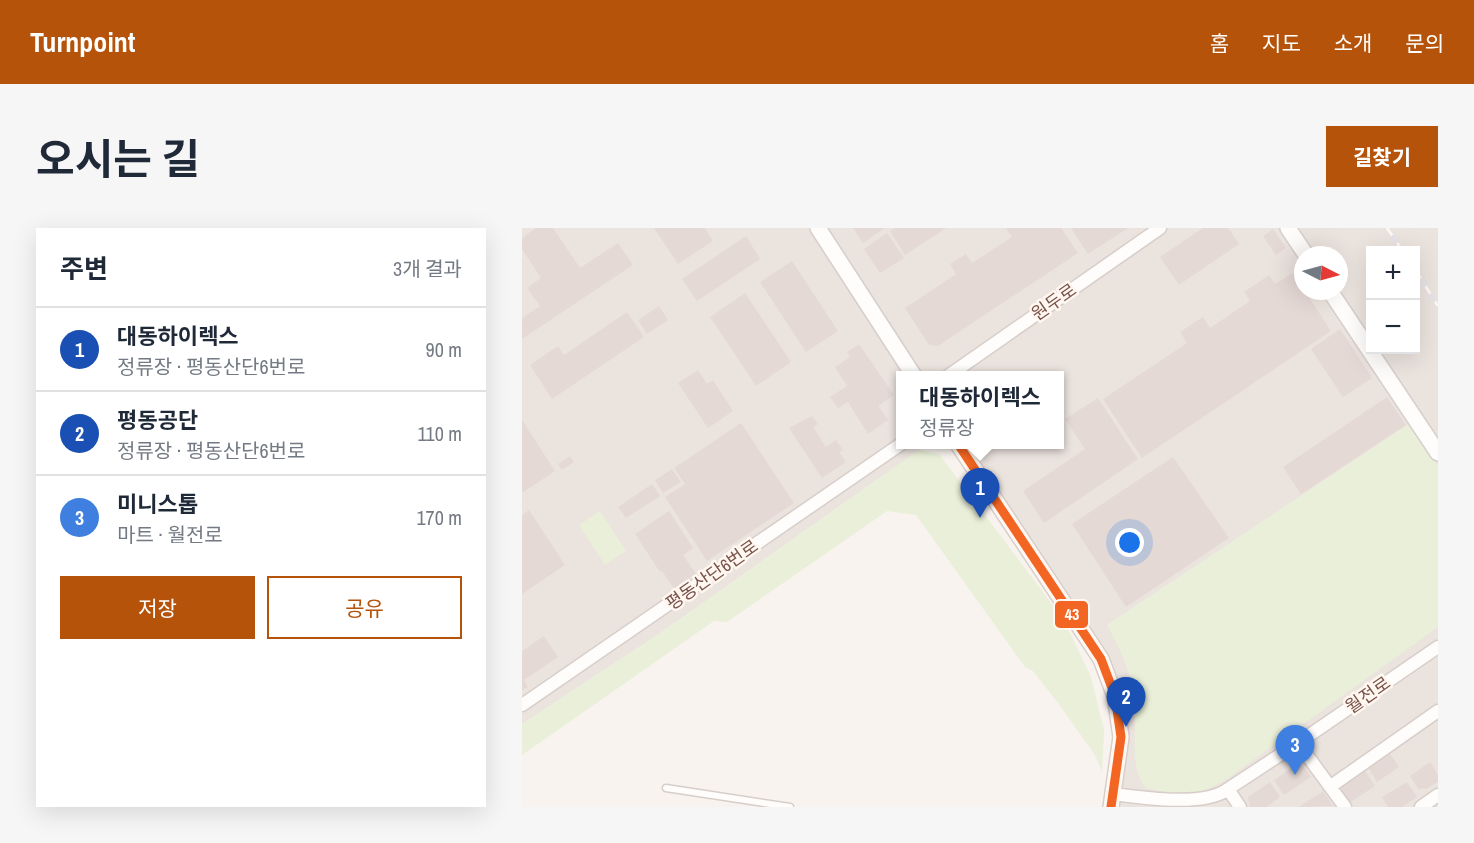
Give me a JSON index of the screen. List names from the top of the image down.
{
  "streets": {
    "street": ["원두로", "평동산단6번로", "월전로"]
  },
  "lines": ["transit line 43"],
  "north": "right",
  "page": {
    "header": "Turnpoint",
    "nav": [
      "홈",
      "지도",
      "소개",
      "문의"
    ],
    "title": "오시는 길",
    "buttons": [
      "길찾기",
      ["저장", "공유"]
    ],
    "heading": ["주변", "3개 결과"],
    "map_buttons": ["+", "−"],
    "list": [
      {
        "mark": "1",
        "name": "대동하이렉스",
        "note": "정류장 · 평동산단6번로",
        "value": "90 m"
      },
      {
        "mark": "2",
        "name": "평동공단",
        "note": "정류장 · 평동산단6번로",
        "value": "110 m"
      },
      {
        "mark": "3",
        "name": "미니스톱",
        "note": "마트 · 월전로",
        "value": "170 m"
      }
    ],
    "popup": ["대동하이렉스", "정류장"],
    "pins": ["1", "2", "3"]
  }
}
